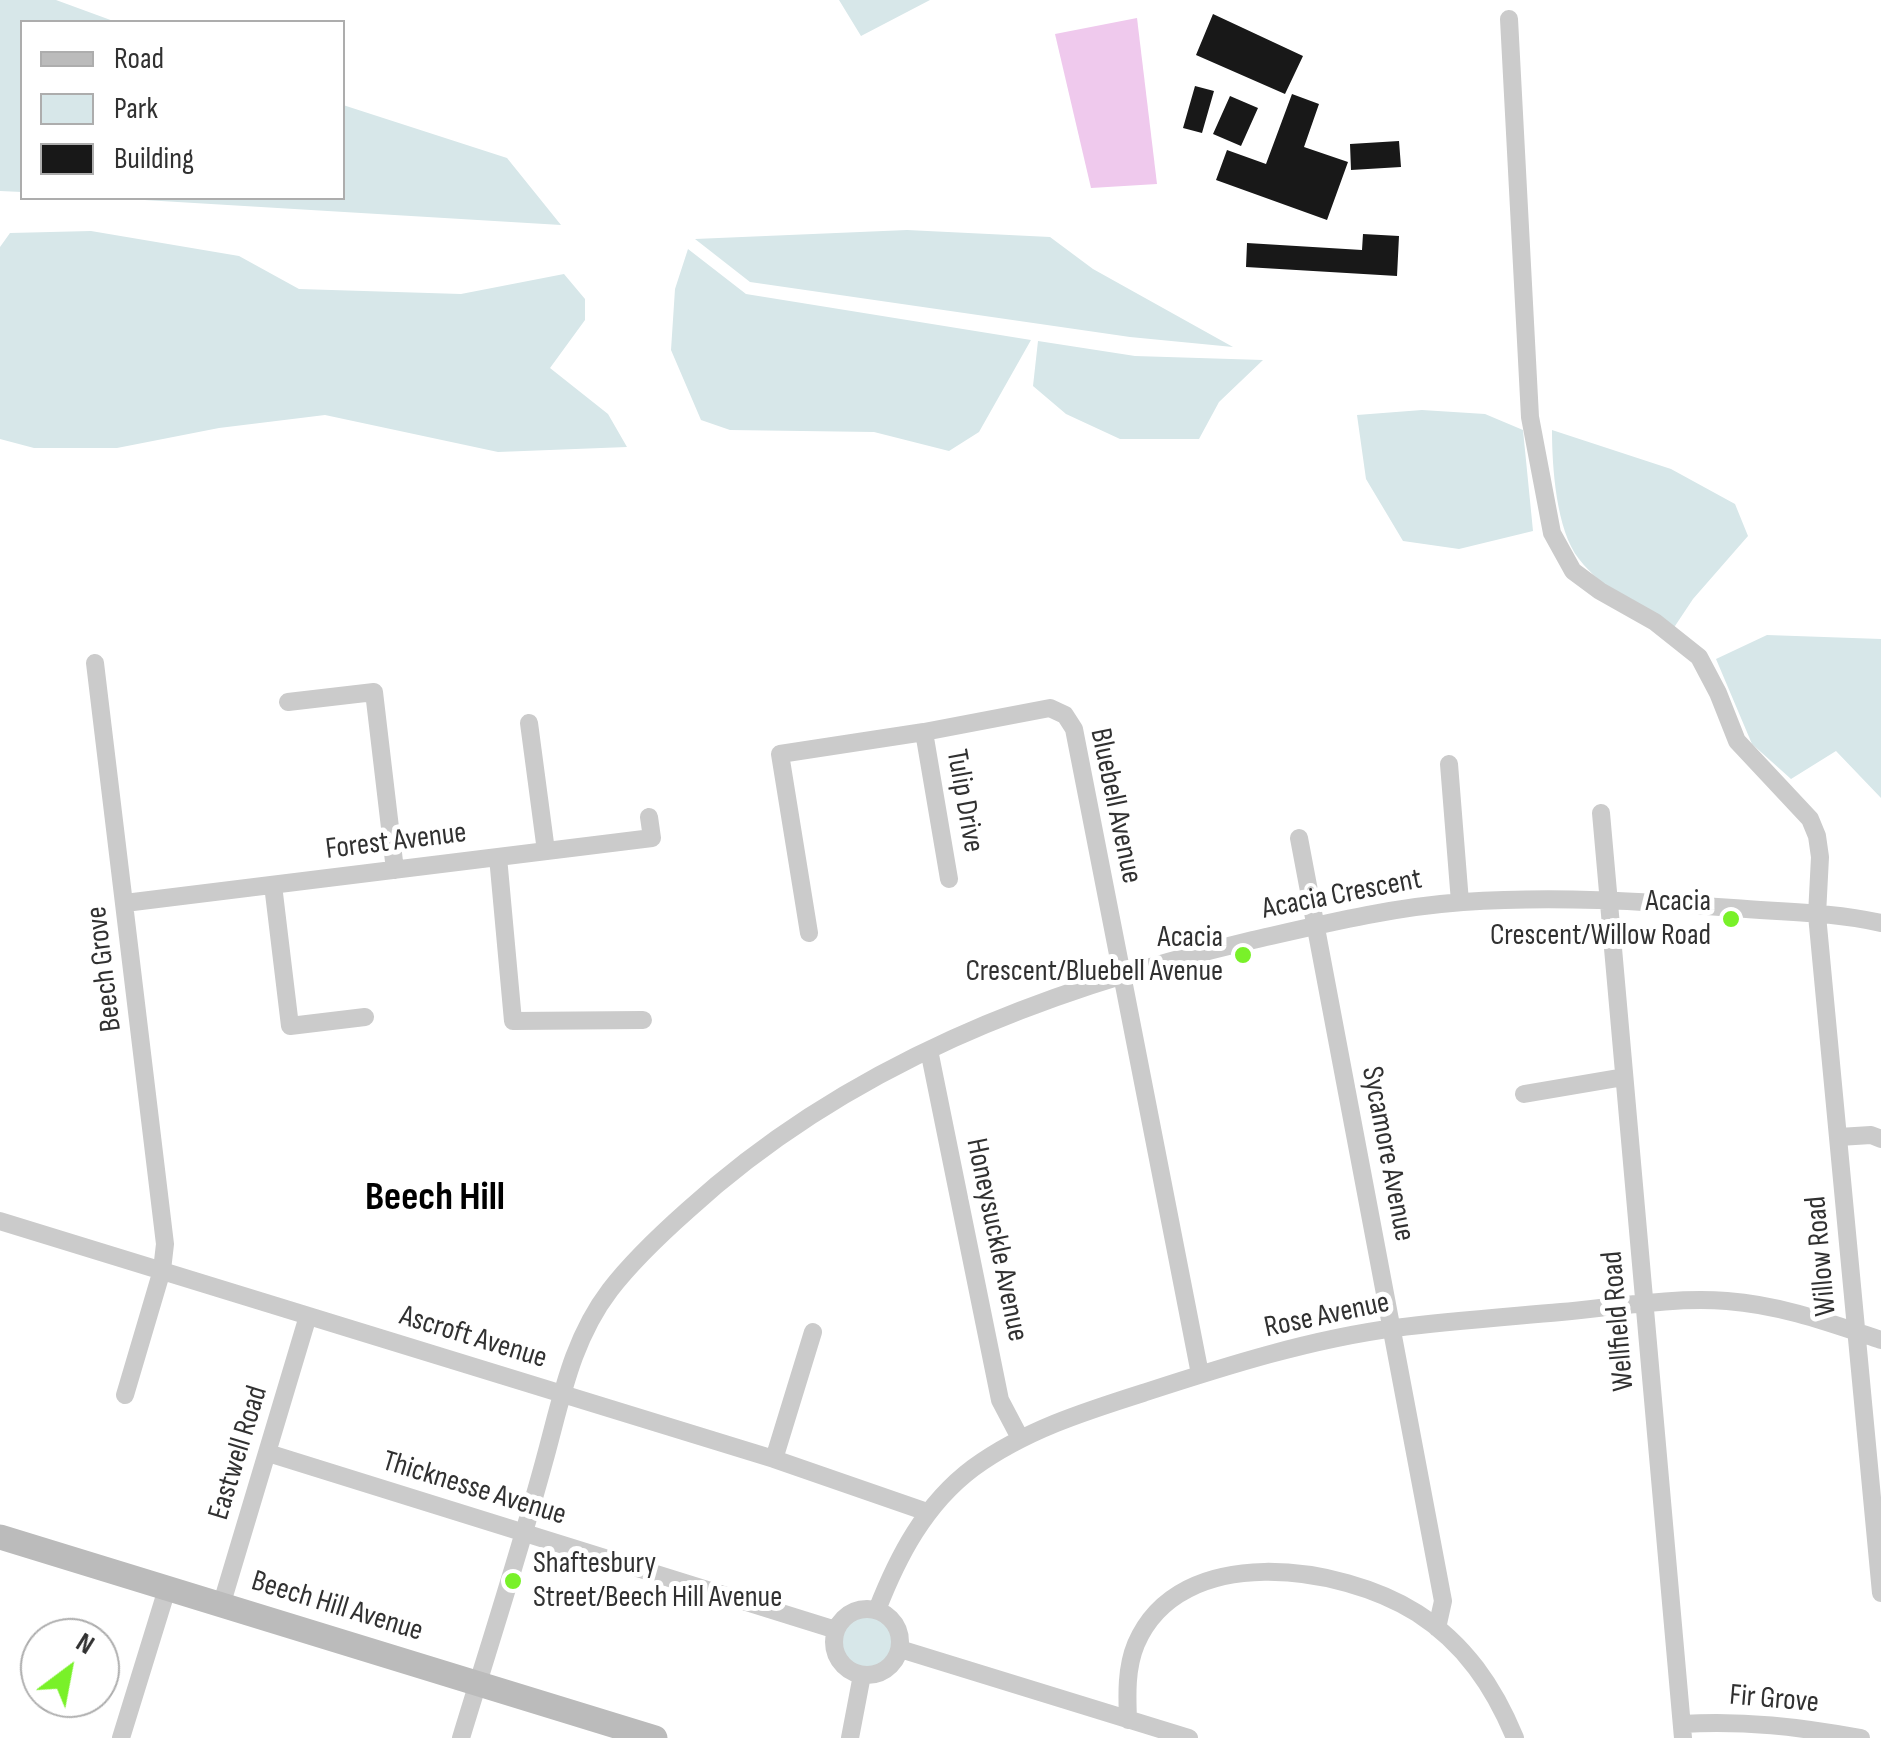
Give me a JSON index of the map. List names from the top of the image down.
{
  "streets": {
    "street": [
      "Tulip Drive",
      "Bluebell Avenue",
      "Forest Avenue",
      "Acacia Crescent",
      "Beech Grove",
      "Sycamore Avenue",
      "Honeysuckle Avenue",
      "Willow Road",
      "Rose Avenue",
      "Wellfield Road",
      "Ascroft Avenue",
      "Eastwell Road",
      "Thicknesse Avenue",
      "Beech Hill Avenue",
      "Fir Grove"
    ]
  },
  "crossings": [
    ["Tulip Drive", "Bluebell Avenue"],
    ["Bluebell Avenue", "Acacia Crescent"],
    ["Bluebell Avenue", "Rose Avenue"],
    ["Forest Avenue", "Beech Grove"],
    ["Acacia Crescent", "Sycamore Avenue"],
    ["Acacia Crescent", "Honeysuckle Avenue"],
    ["Acacia Crescent", "Willow Road"],
    ["Acacia Crescent", "Wellfield Road"],
    ["Acacia Crescent", "Ascroft Avenue"],
    ["Acacia Crescent", "Thicknesse Avenue"],
    ["Acacia Crescent", "Beech Hill Avenue"],
    ["Beech Grove", "Ascroft Avenue"],
    ["Sycamore Avenue", "Rose Avenue"],
    ["Honeysuckle Avenue", "Rose Avenue"],
    ["Willow Road", "Rose Avenue"],
    ["Rose Avenue", "Wellfield Road"],
    ["Rose Avenue", "Ascroft Avenue"],
    ["Rose Avenue", "Thicknesse Avenue"],
    ["Wellfield Road", "Fir Grove"],
    ["Ascroft Avenue", "Eastwell Road"],
    ["Eastwell Road", "Thicknesse Avenue"],
    ["Eastwell Road", "Beech Hill Avenue"]
  ],
  "districts": ["Beech Hill"],
  "places": ["Acacia Crescent/Willow Road", "Acacia Crescent/Bluebell Avenue", "Shaftesbury Street/Beech Hill Avenue"],
  "legend": ["Road", "Park", "Building"],
  "north": "top right"
}
